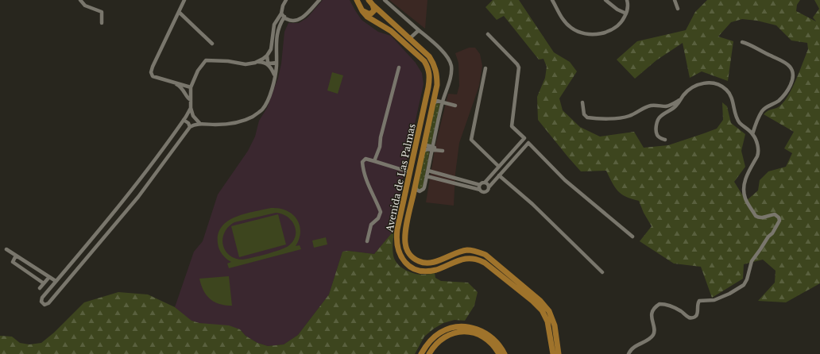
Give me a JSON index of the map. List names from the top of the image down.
{
  "streets": {
    "main road": ["Avenida de Las Palmas"]
  }
}
